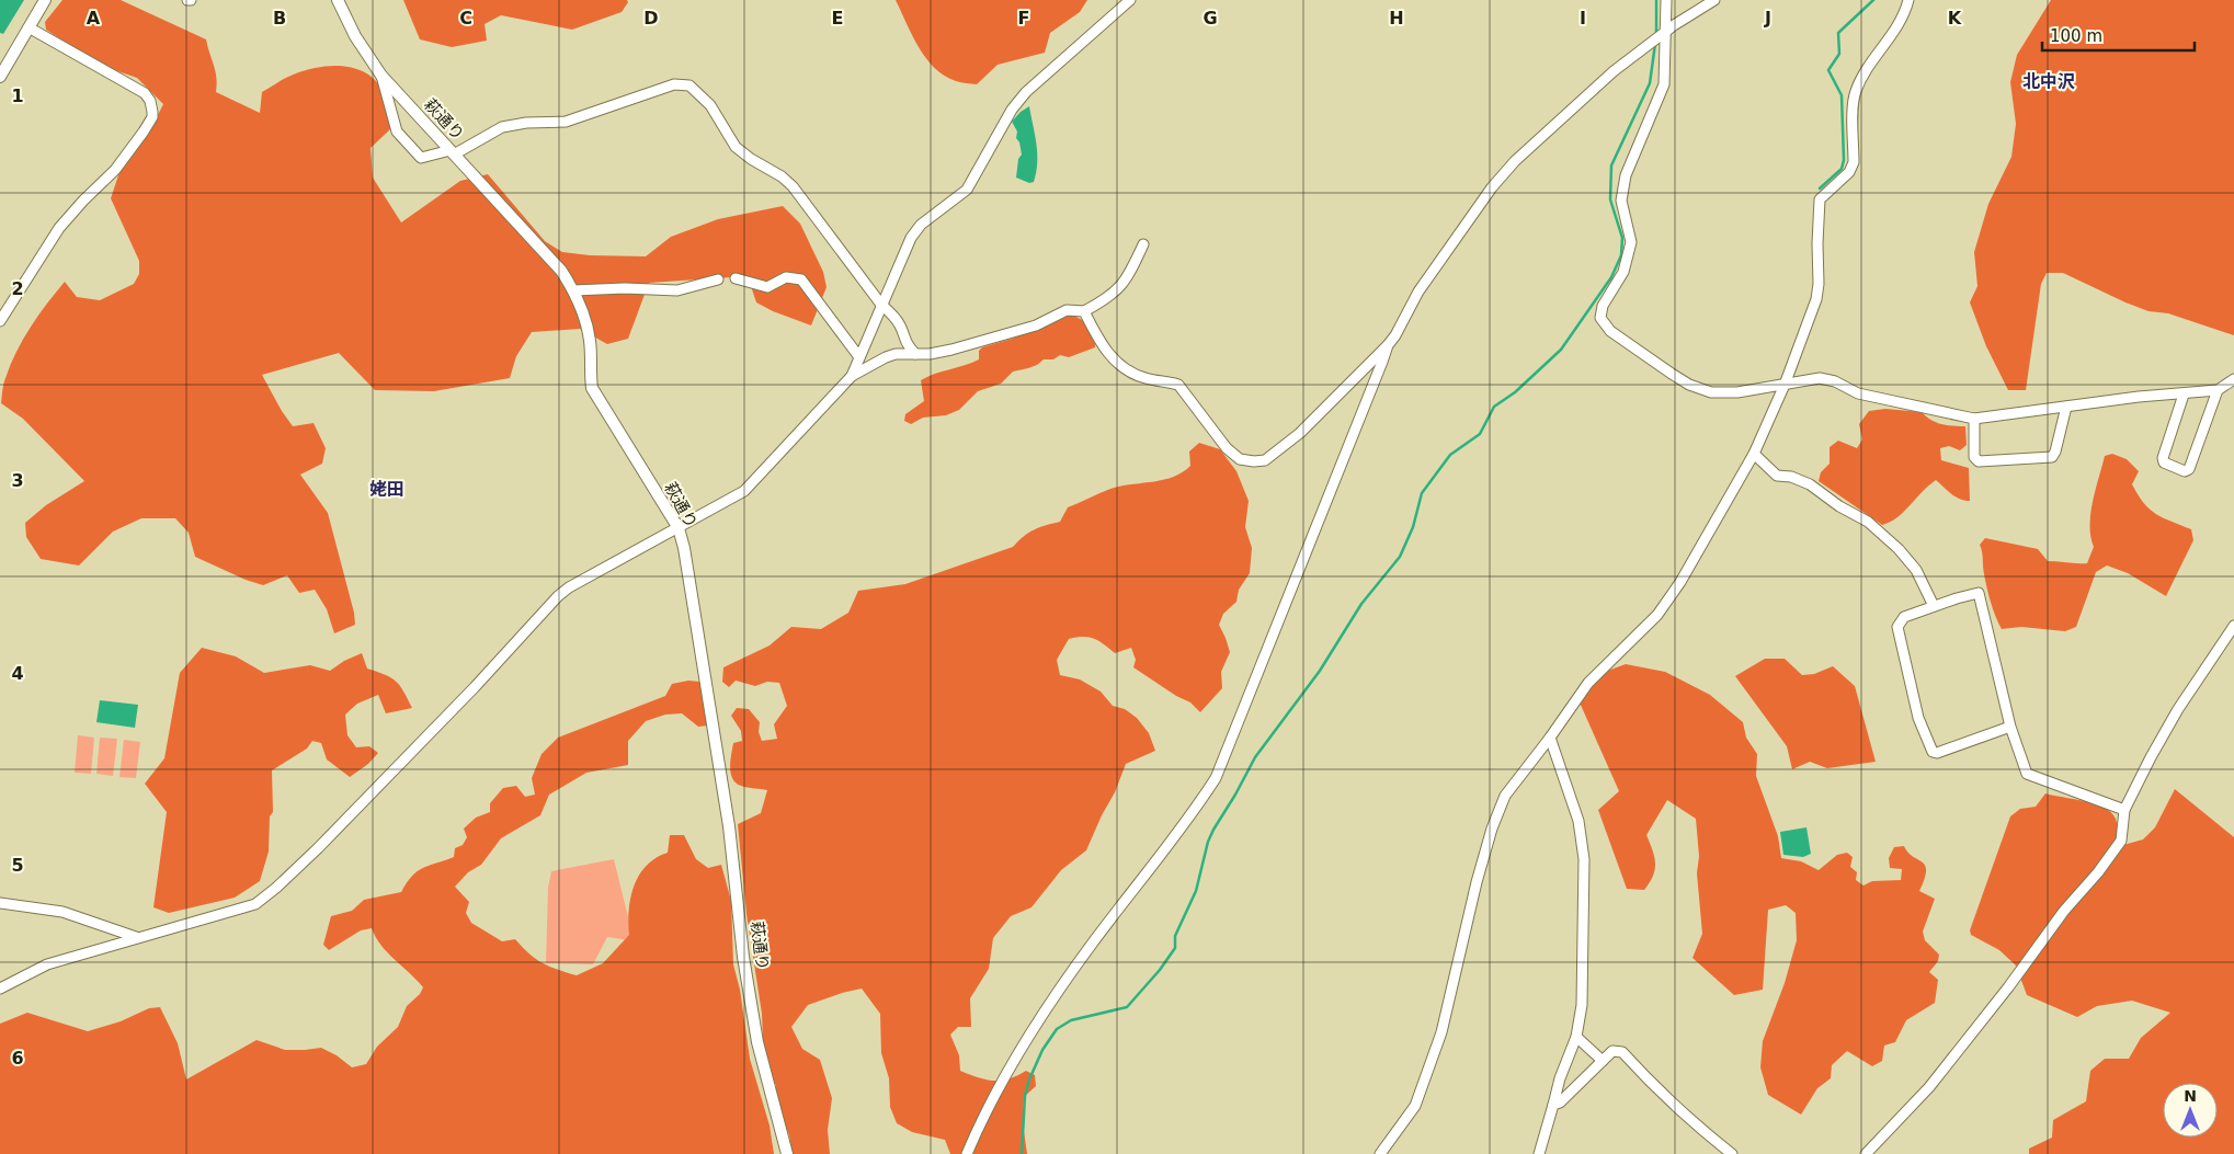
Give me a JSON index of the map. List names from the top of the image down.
{
  "streets": {
    "street": ["萩通り"]
  },
  "districts": ["北中沢", "姥田"],
  "scale_bar": "100 m",
  "north": "top",
  "grid": {
    "columns": [
      "A",
      "B",
      "C",
      "D",
      "E",
      "F",
      "G",
      "H",
      "I",
      "J",
      "K"
    ],
    "rows": [
      "1",
      "2",
      "3",
      "4",
      "5",
      "6"
    ]
  }
}
